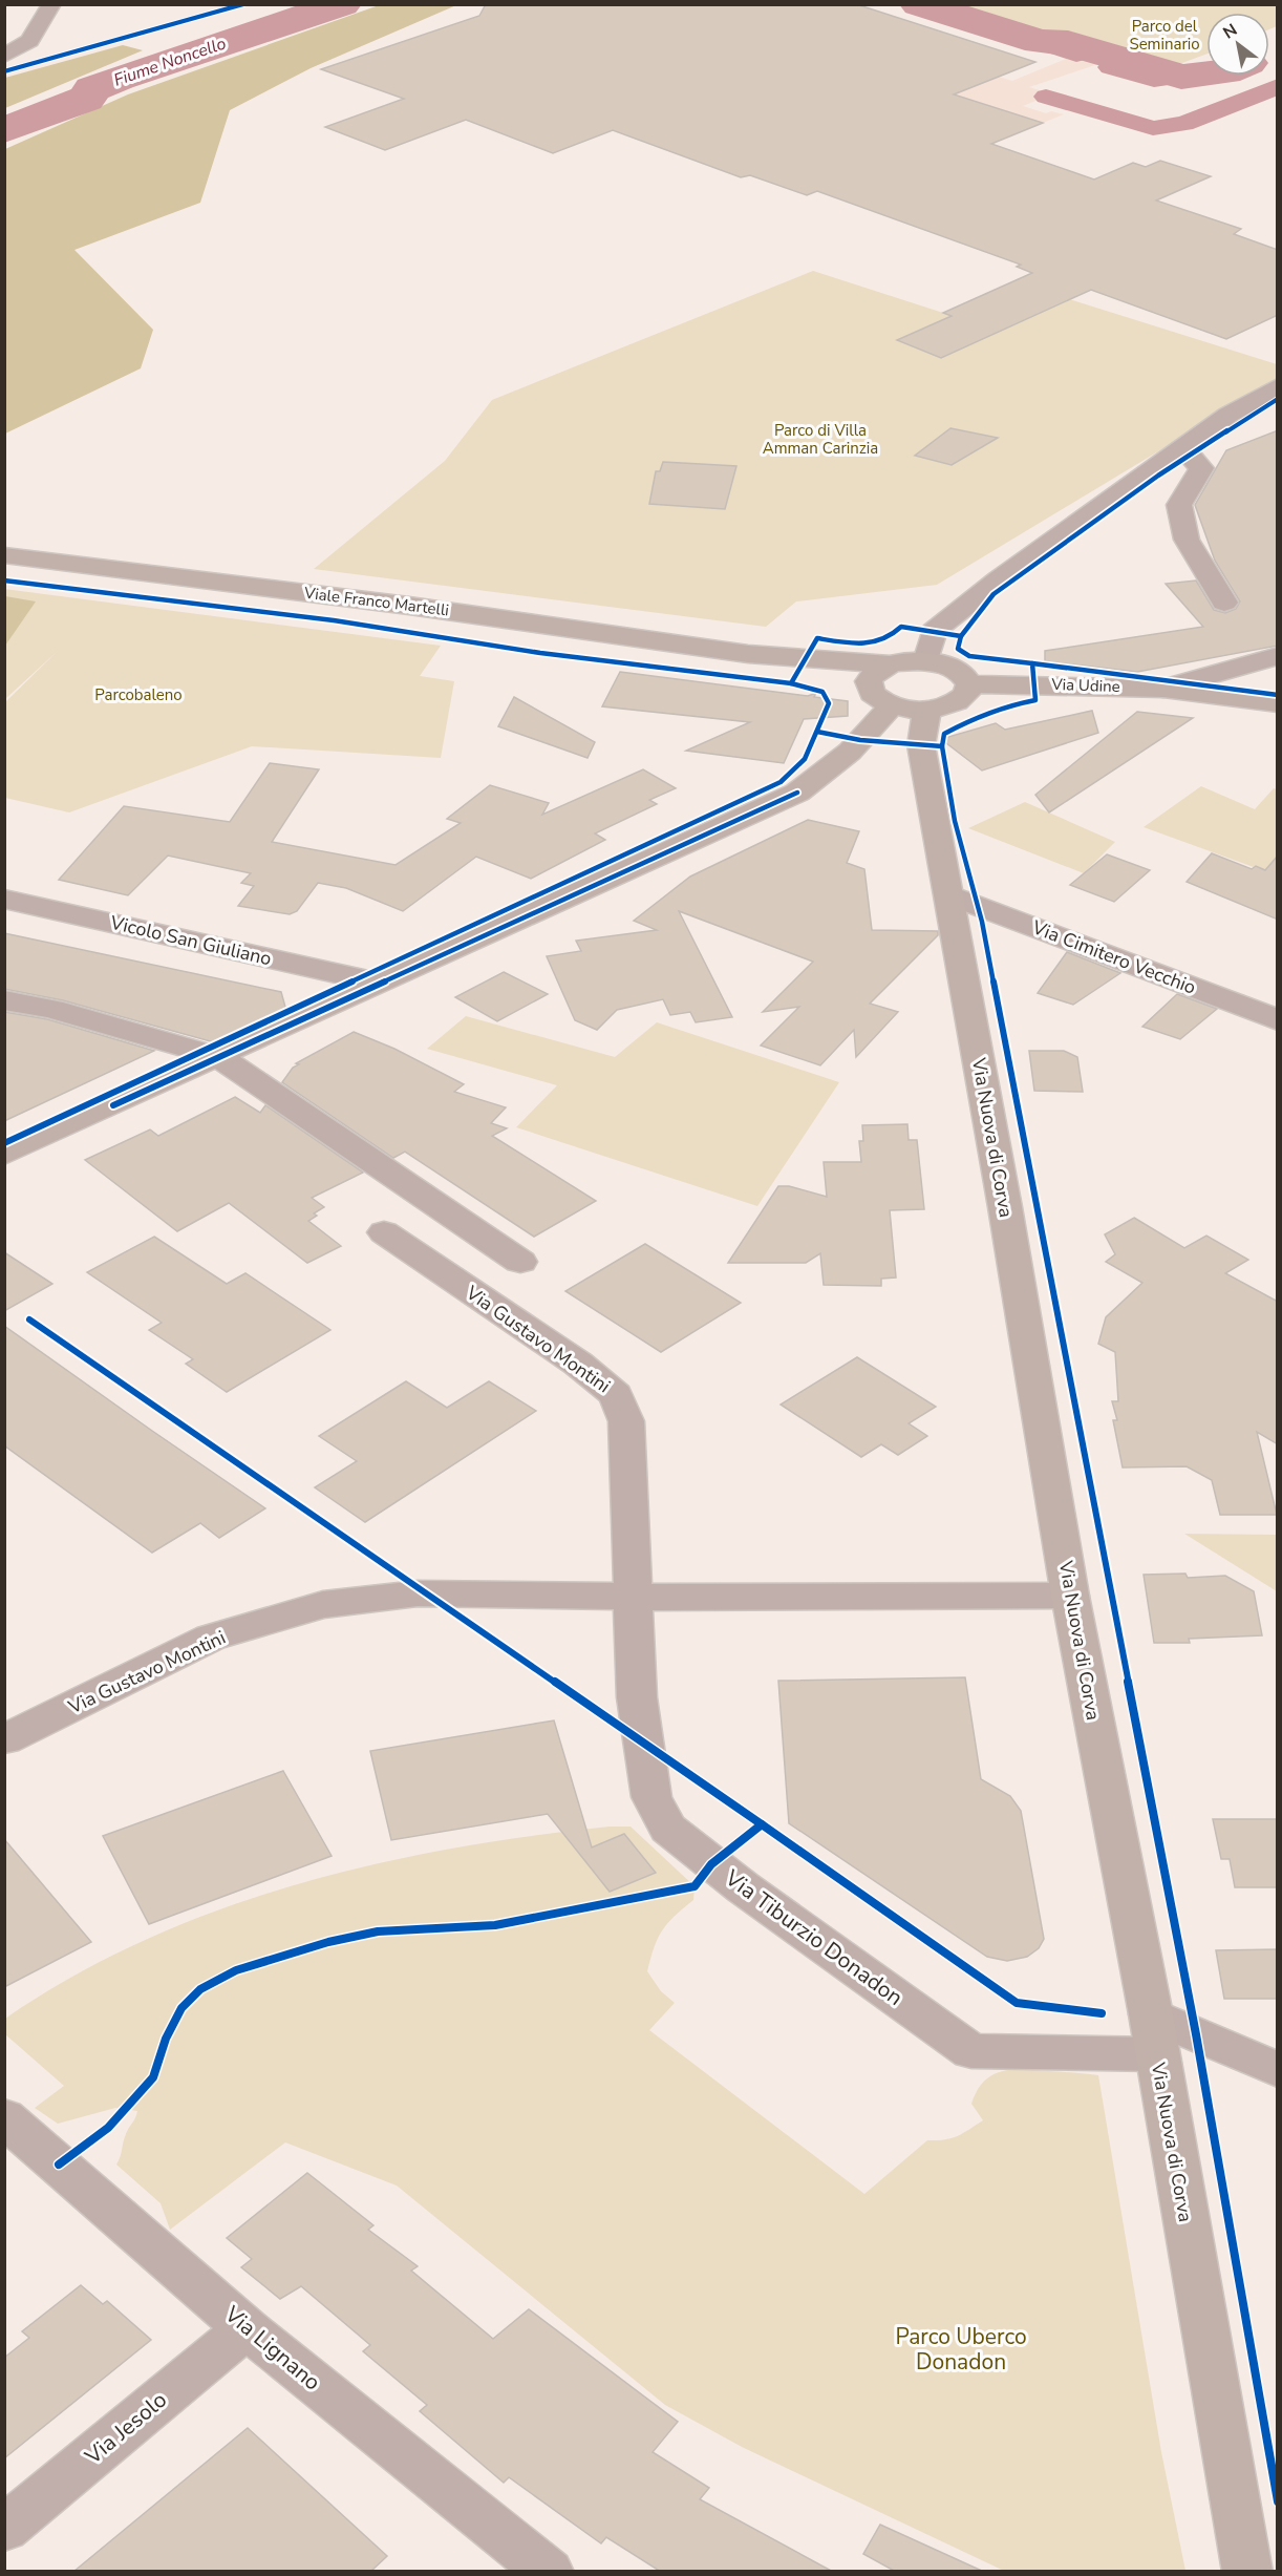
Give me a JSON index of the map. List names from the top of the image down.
{
  "streets": {
    "main road": ["Viale Franco Martelli", "Via Udine", "Via Nuova di Corva"],
    "street": [
      "Vicolo San Giuliano",
      "Via Cimitero Vecchio",
      "Via Gustavo Montini",
      "Via Tiburzio Donadon",
      "Via Lignano",
      "Via Jesolo"
    ]
  },
  "crossings": [
    ["Via Cimitero Vecchio", "Via Nuova di Corva"],
    ["Via Nuova di Corva", "Via Gustavo Montini"],
    ["Via Nuova di Corva", "Via Tiburzio Donadon"],
    ["Via Gustavo Montini", "Via Tiburzio Donadon"],
    ["Via Lignano", "Via Jesolo"]
  ],
  "water": ["Fiume Noncello"],
  "parks": [
    "Parco del Seminario",
    "Parco di Villa Amman Carinzia",
    "Parcobaleno",
    "Parco Uberco Donadon"
  ],
  "north": "top left"
}
